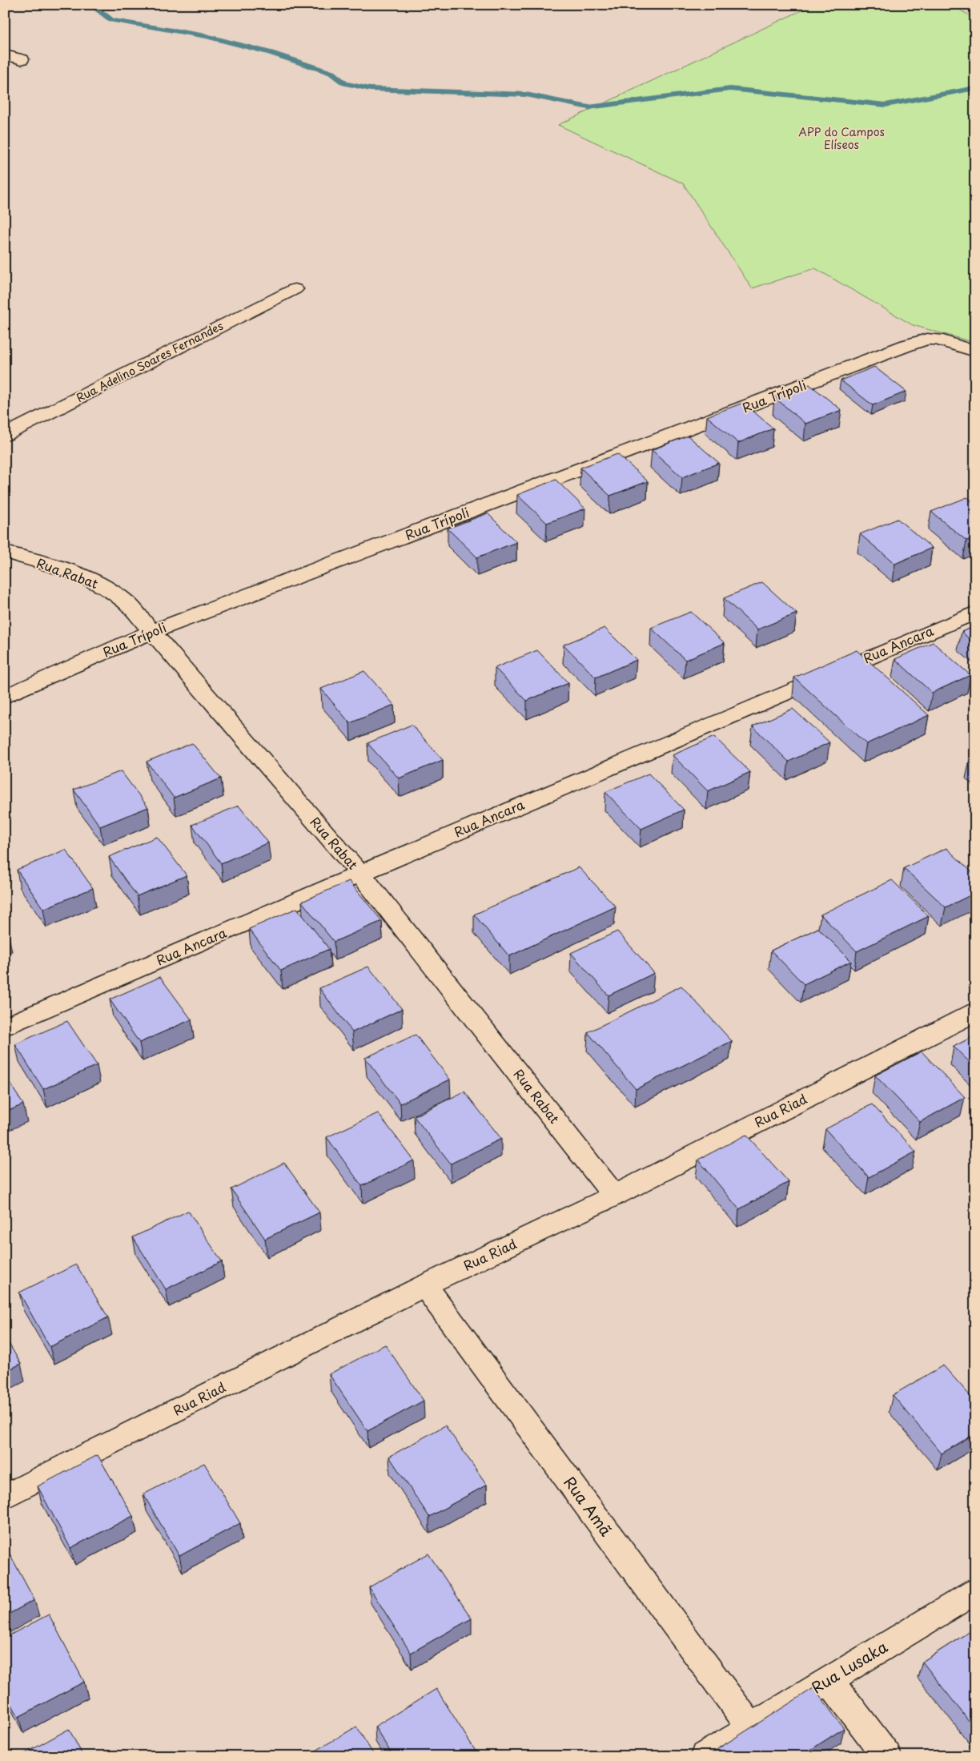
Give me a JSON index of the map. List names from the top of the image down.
{
  "streets": {
    "street": [
      "Rua Adelino Soares Fernandes",
      "Rua Trípoli",
      "Rua Rabat",
      "Rua Ancara",
      "Rua Riad",
      "Rua Amã",
      "Rua Lusaka"
    ]
  },
  "crossings": [
    ["Rua Trípoli", "Rua Rabat"],
    ["Rua Rabat", "Rua Ancara"],
    ["Rua Rabat", "Rua Riad"],
    ["Rua Riad", "Rua Amã"],
    ["Rua Amã", "Rua Lusaka"]
  ],
  "parks": ["APP do Campos Elíseos"]
}
